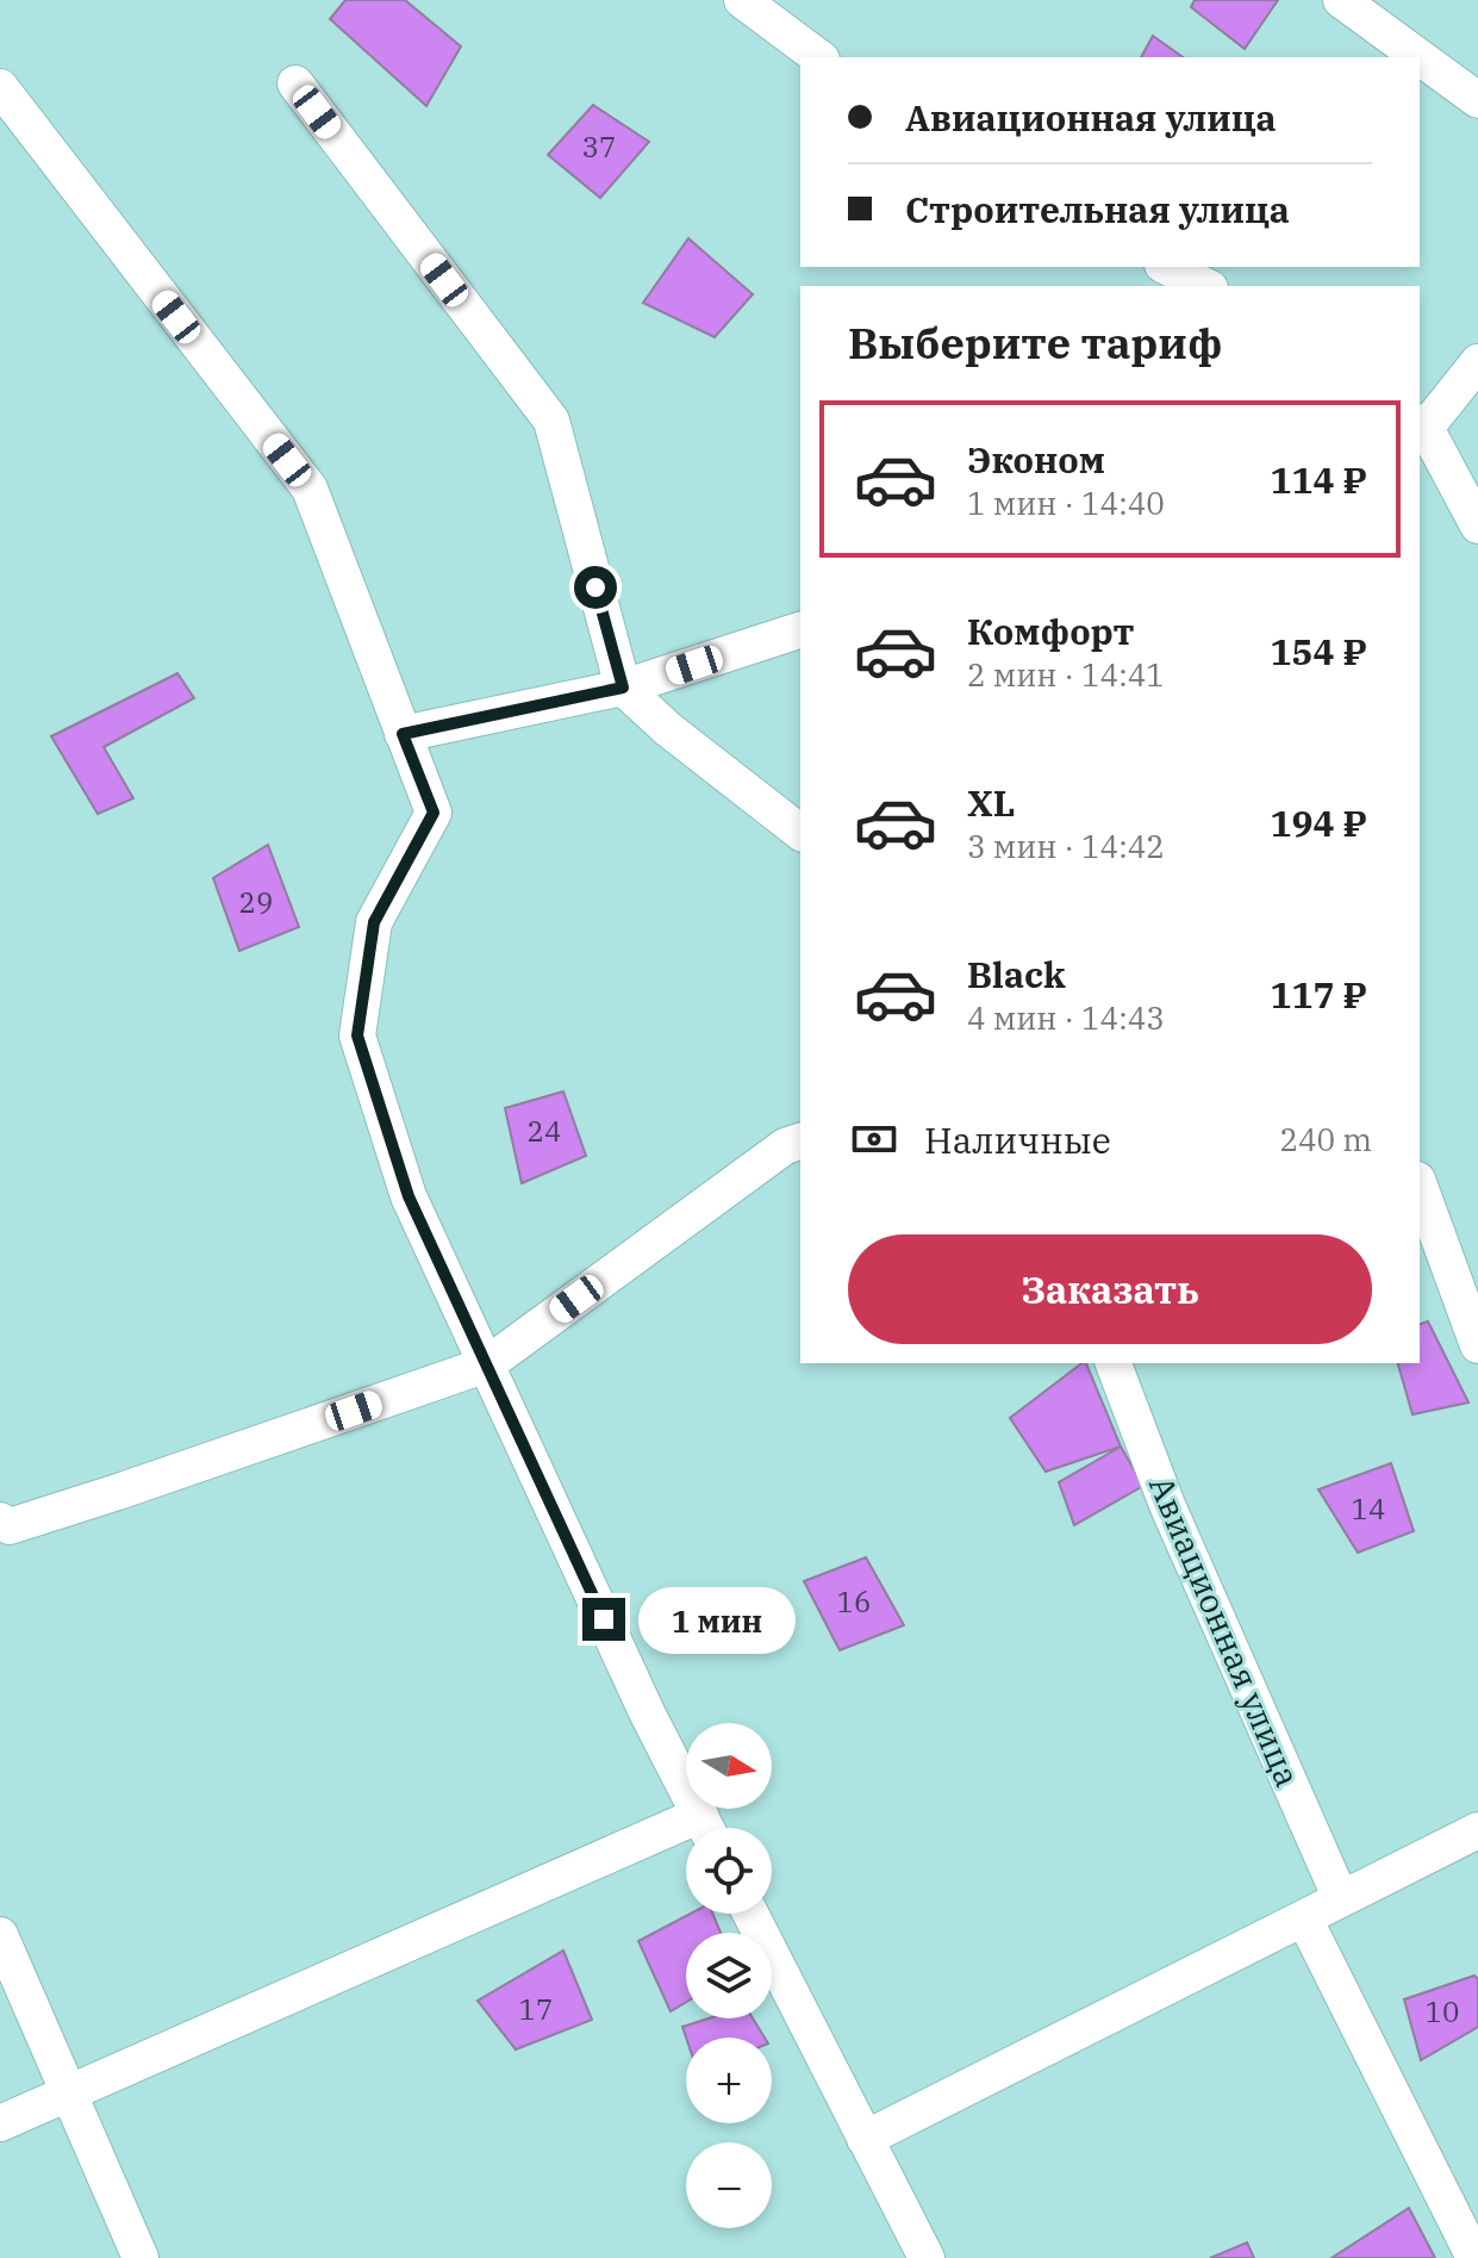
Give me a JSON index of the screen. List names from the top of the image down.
{
  "streets": {
    "street": ["Авиационная улица"]
  },
  "house_numbers": [
    "37",
    "29",
    "24",
    "14",
    "16",
    "17",
    "10"
  ],
  "north": "right",
  "page": {
    "banner": ["Авиационная улица", "Строительная улица"],
    "heading": "Выберите тариф",
    "list": [
      {
        "name": "Эконом",
        "note": "1 мин · 14:40",
        "value": "114 ₽"
      },
      {
        "name": "Комфорт",
        "note": "2 мин · 14:41",
        "value": "154 ₽"
      },
      {
        "name": "XL",
        "note": "3 мин · 14:42",
        "value": "194 ₽"
      },
      {
        "name": "Black",
        "note": "4 мин · 14:43",
        "value": "117 ₽"
      }
    ],
    "pay": ["Наличные", "240 m"],
    "buttons": "Заказать",
    "bubble": "1 мин",
    "map_buttons": ["+", "−"]
  }
}
